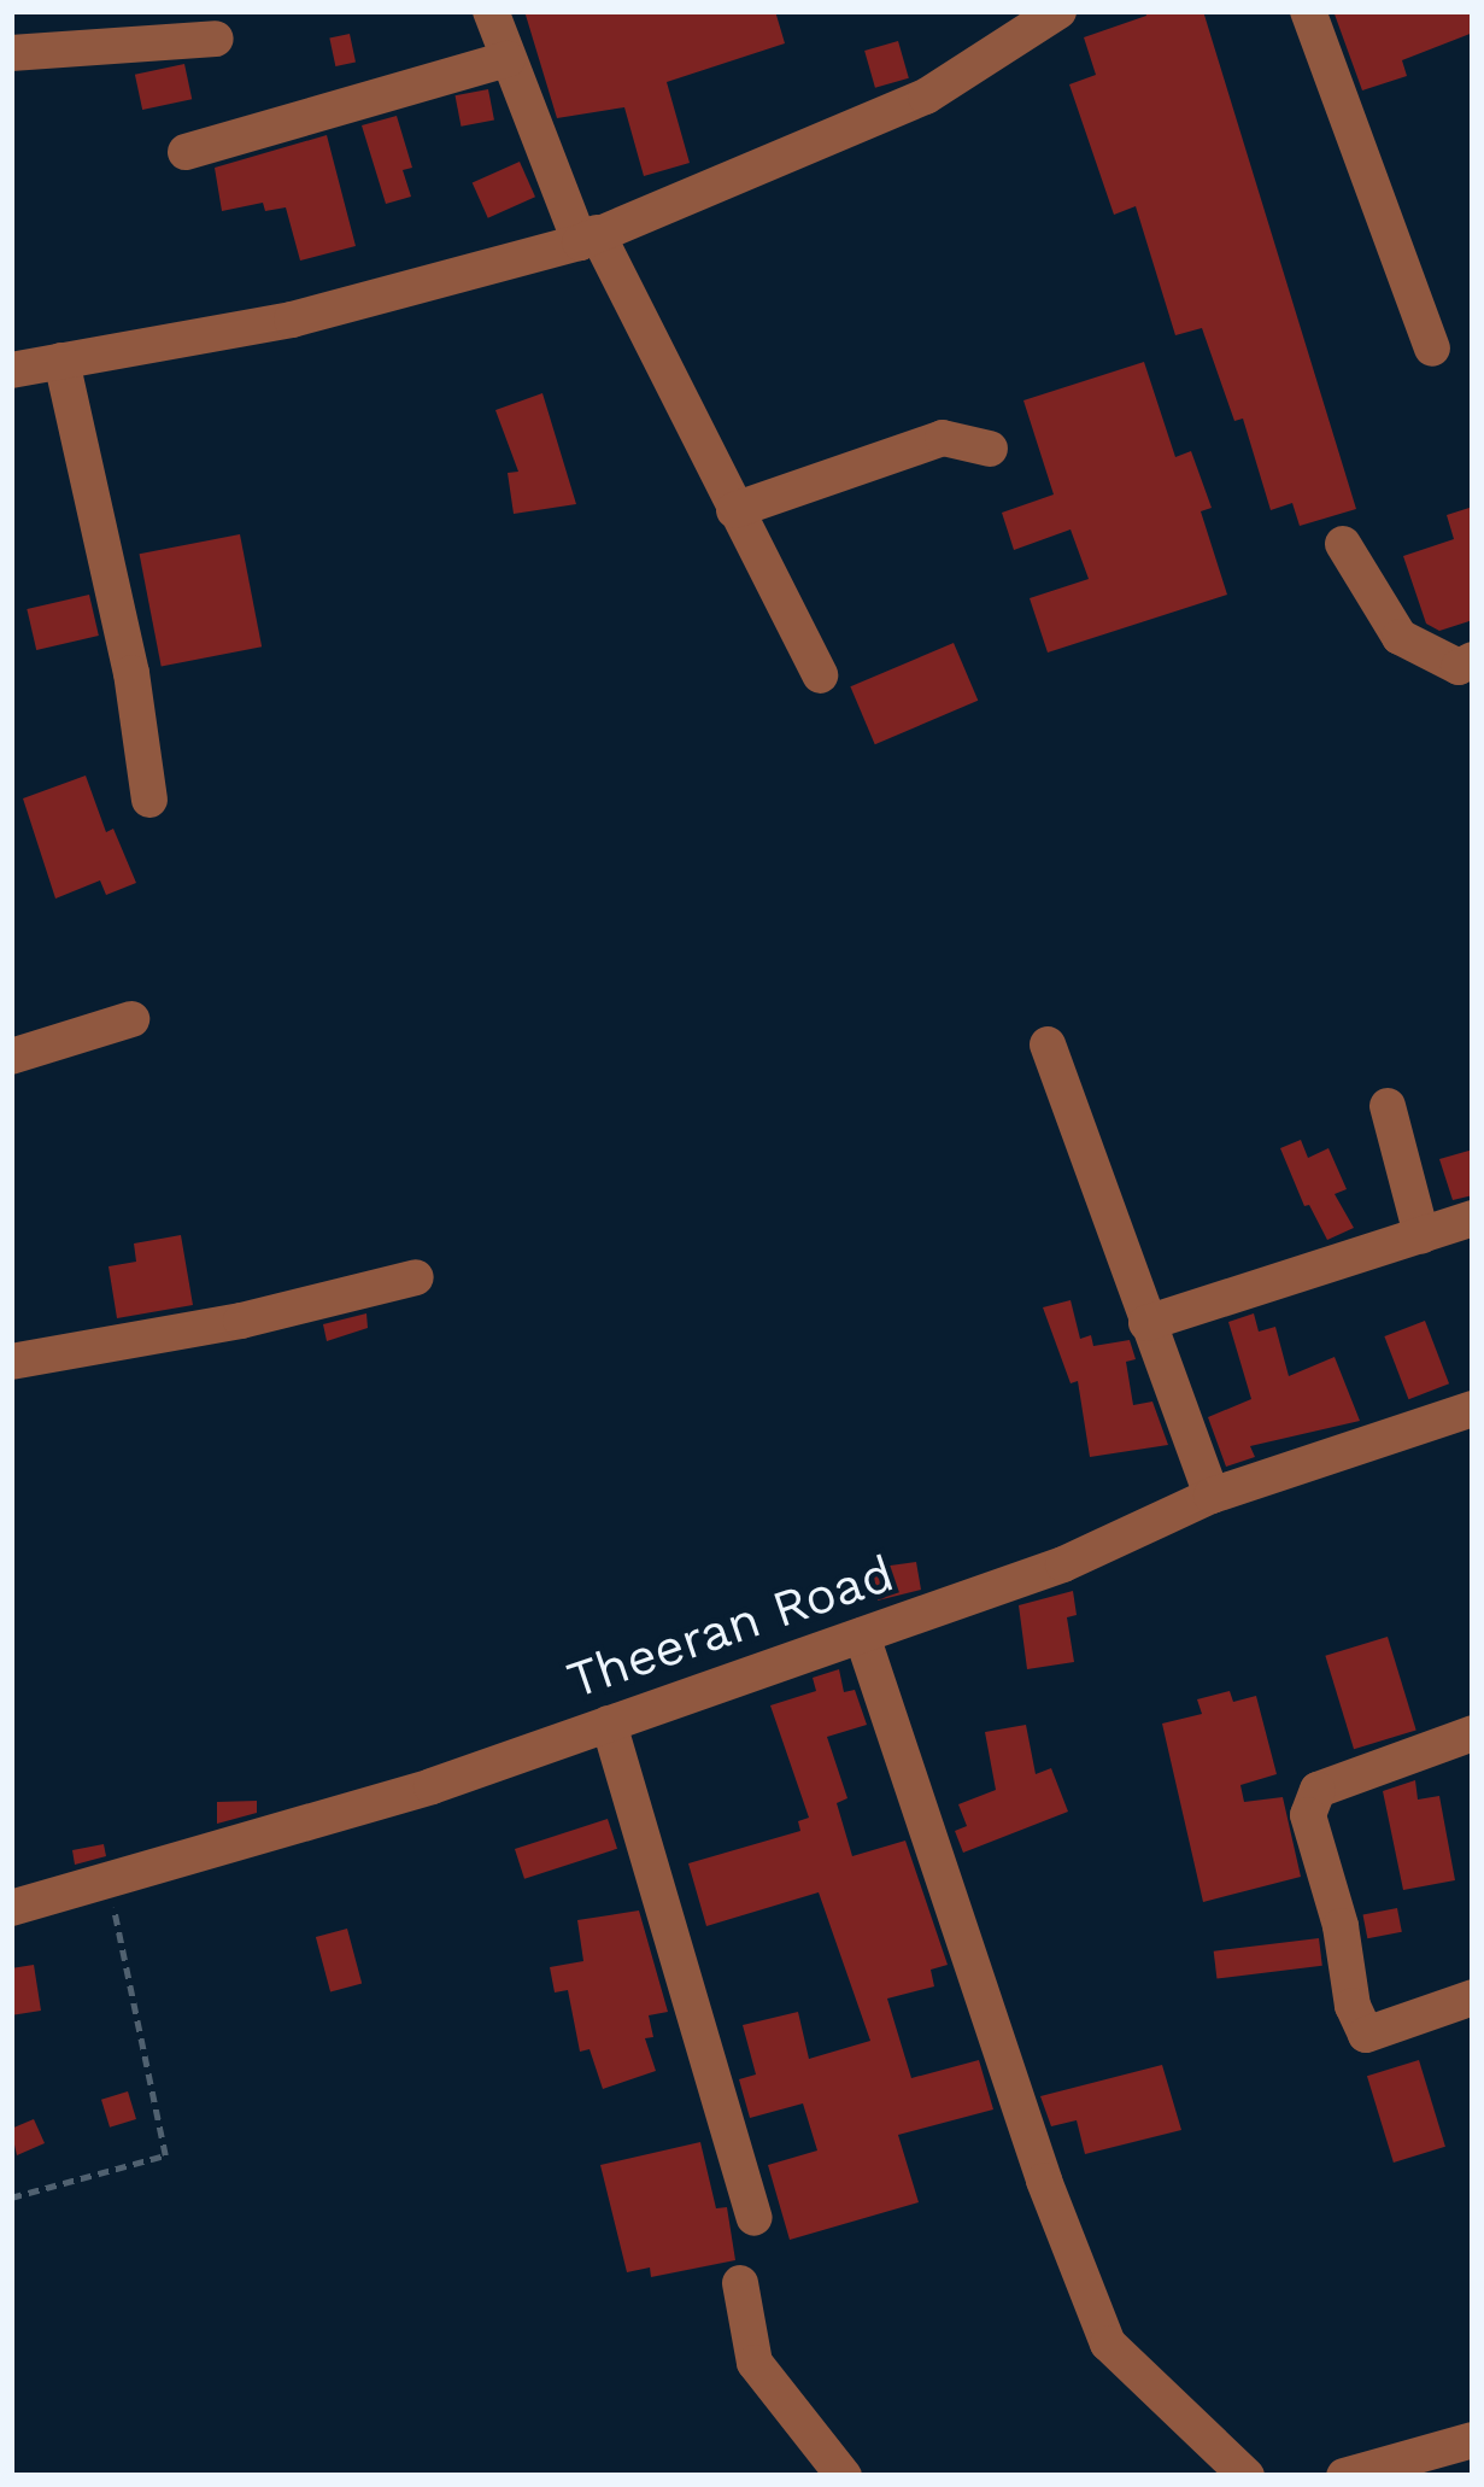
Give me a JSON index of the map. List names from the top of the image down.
{
  "streets": {
    "street": ["Theeran Road"]
  }
}
